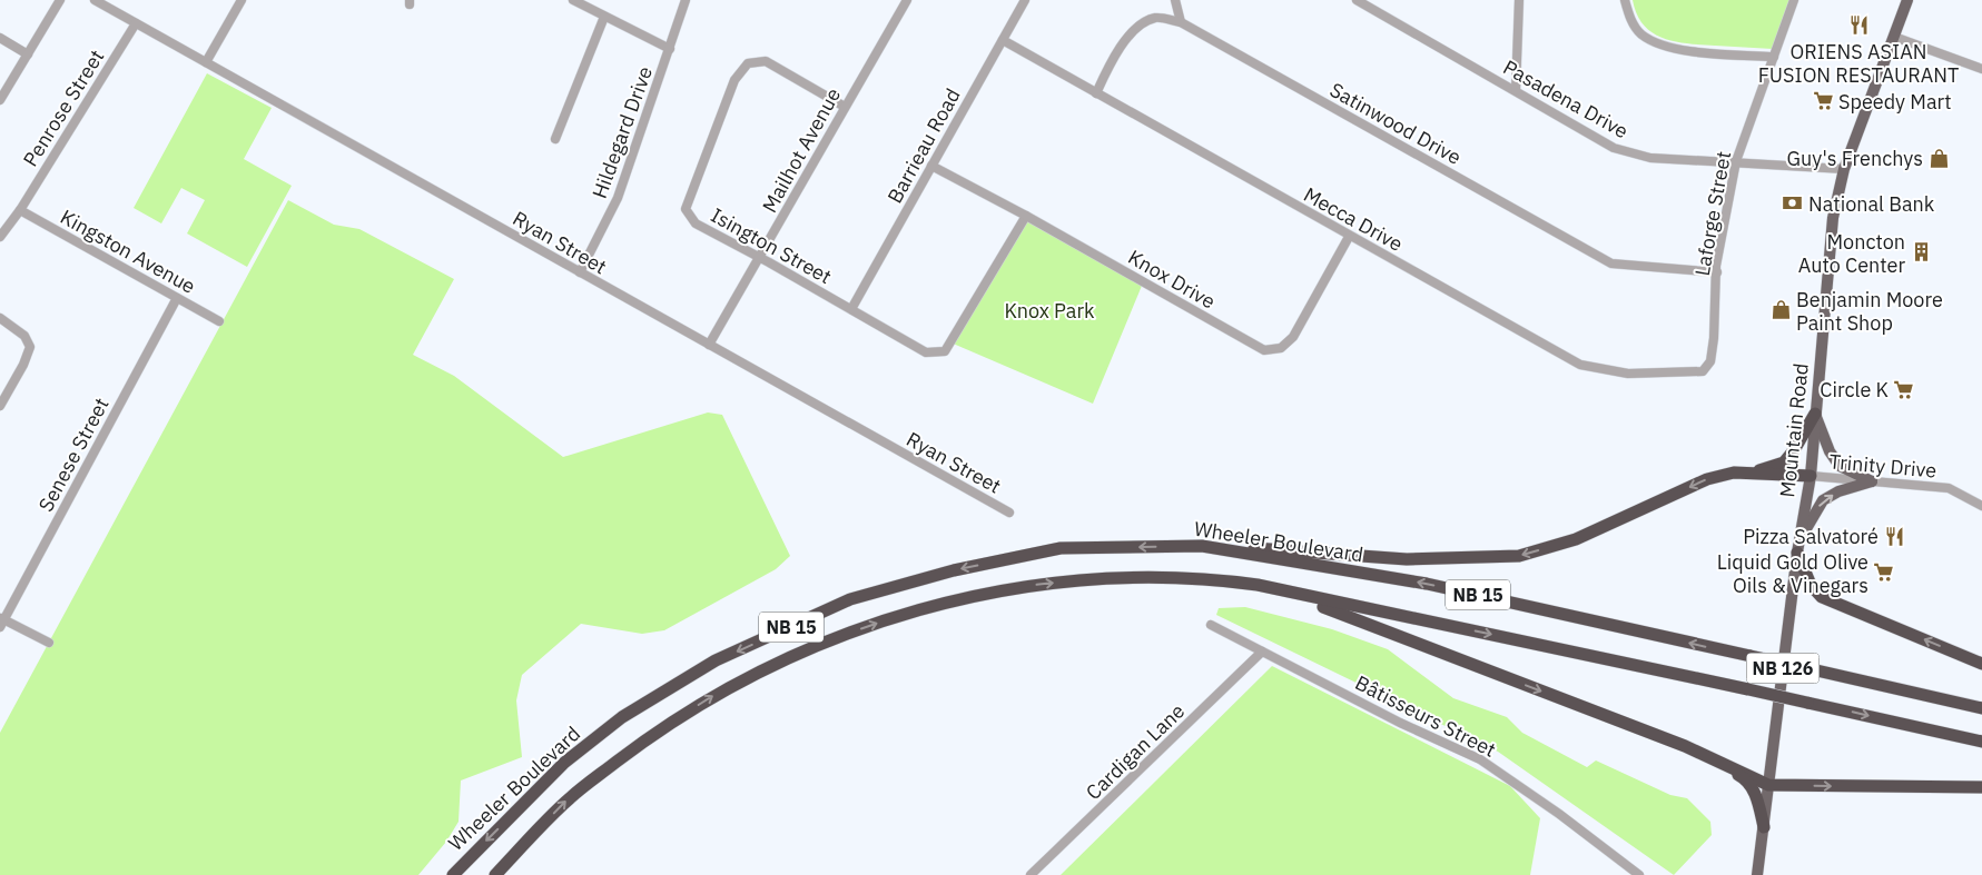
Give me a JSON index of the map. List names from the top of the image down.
{
  "streets": {
    "highway": ["Wheeler Boulevard", "NB 15"],
    "main road": ["Mountain Road", "NB 126"],
    "street": [
      "Pasadena Drive",
      "Penrose Street",
      "Satinwood Drive",
      "Hildegard Drive",
      "Barrieau Road",
      "Mailhot Avenue",
      "Laforge Street",
      "Mecca Drive",
      "Ryan Street",
      "Isington Street",
      "Kingston Avenue",
      "Knox Drive",
      "Senese Street",
      "Trinity Drive",
      "Bâtisseurs Street",
      "Cardigan Lane"
    ]
  },
  "crossings": [
    ["Pasadena Drive", "Laforge Street"],
    ["Pasadena Drive", "Mountain Road"],
    ["Penrose Street", "Ryan Street"],
    ["Penrose Street", "Kingston Avenue"],
    ["Satinwood Drive", "Laforge Street"],
    ["Satinwood Drive", "Mecca Drive"],
    ["Hildegard Drive", "Ryan Street"],
    ["Barrieau Road", "Mecca Drive"],
    ["Barrieau Road", "Isington Street"],
    ["Barrieau Road", "Knox Drive"],
    ["Mailhot Avenue", "Ryan Street"],
    ["Mailhot Avenue", "Isington Street"],
    ["Laforge Street", "Mecca Drive"],
    ["Mecca Drive", "Knox Drive"],
    ["Isington Street", "Knox Drive"],
    ["Kingston Avenue", "Senese Street"],
    ["Mountain Road", "Trinity Drive"],
    ["Bâtisseurs Street", "Cardigan Lane"]
  ],
  "parks": ["Knox Park"],
  "places": {
    "restaurant": ["ORIENS ASIAN FUSION RESTAURANT", "Pizza Salvatoré"],
    "supermarket": ["Speedy Mart", "Circle K", "Liquid Gold Olive Oils & Vinegars"],
    "shop": ["Guy's Frenchys", "Benjamin Moore Paint Shop"],
    "bank": ["National Bank"],
    "building": ["Moncton Auto Center"]
  }
}
